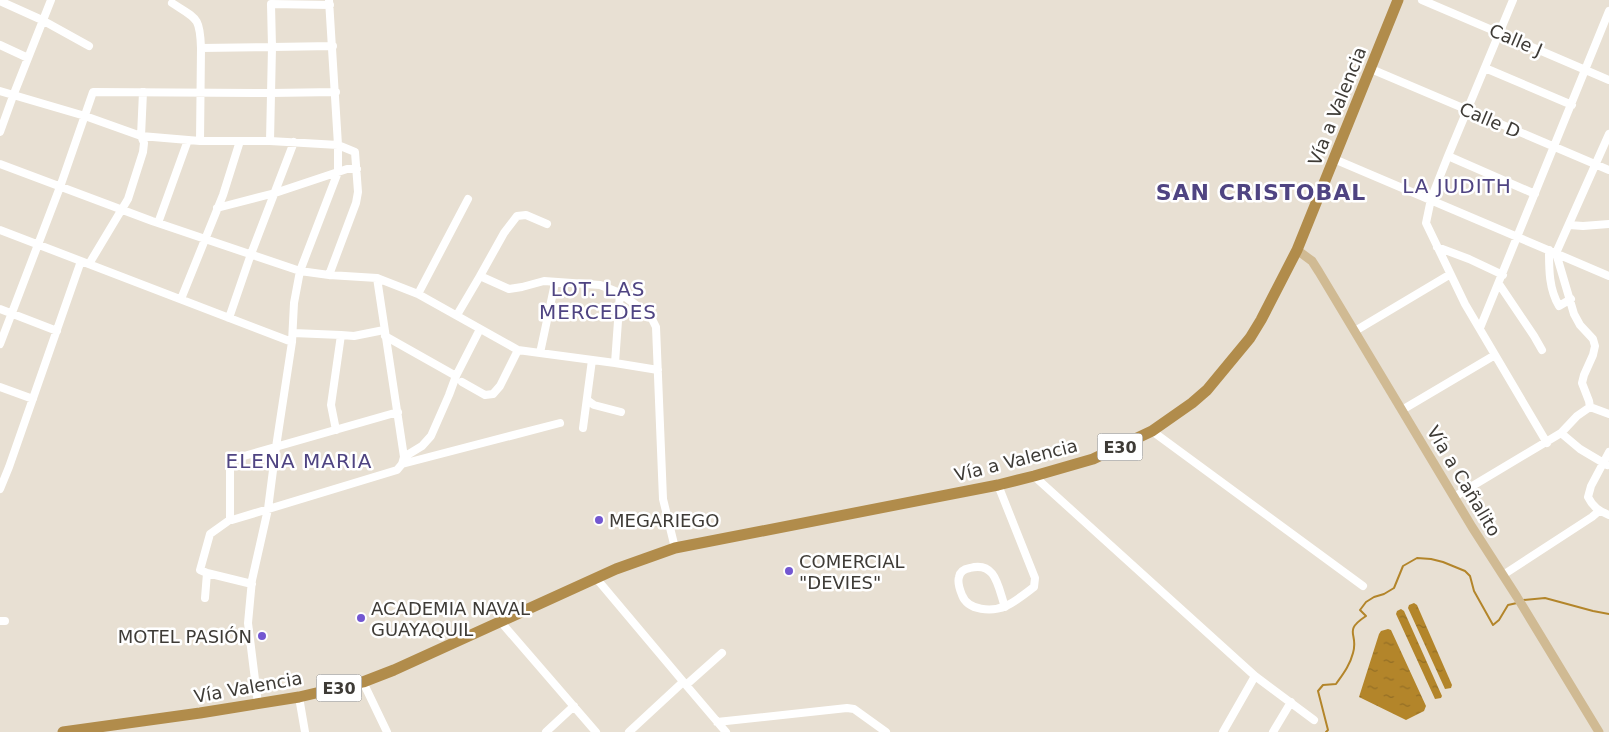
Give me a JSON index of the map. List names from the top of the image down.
{
  "streets": {
    "highway": ["Vía a Valencia", "E30", "Vía Valencia"],
    "main road": ["Vía a Cañalito"],
    "street": ["Calle J", "Calle D"]
  },
  "crossings": [
    ["Vía a Valencia", "Calle D"],
    ["Vía a Valencia", "Vía a Cañalito"],
    ["Vía a Valencia", "Vía Valencia"]
  ],
  "districts": [
    "LA JUDITH",
    "SAN CRISTOBAL",
    "LOT. LAS MERCEDES",
    "ELENA MARIA"
  ],
  "places": [
    "MEGARIEGO",
    "COMERCIAL \"DEVIES\"",
    "ACADEMIA NAVAL GUAYAQUIL",
    "MOTEL PASIÓN"
  ]
}
